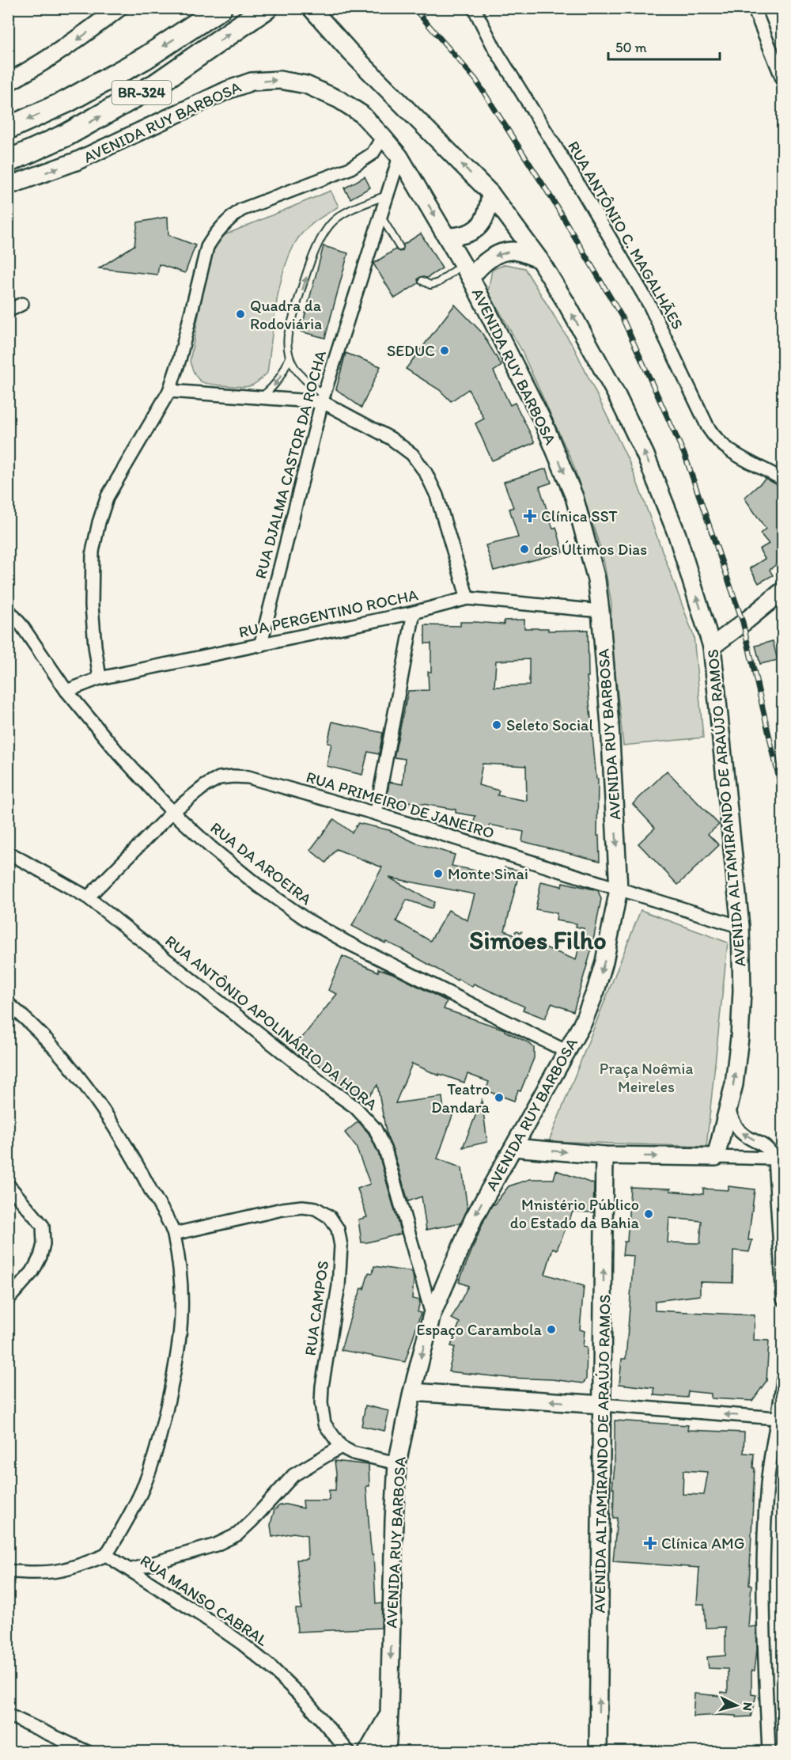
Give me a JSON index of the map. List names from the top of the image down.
{
  "streets": {
    "highway": ["BR-324"],
    "main road": ["AVENIDA RUY BARBOSA", "AVENIDA ALTAMIRANDO DE ARAÚJO RAMOS"],
    "street": [
      "RUA ANTÔNIO C. MAGALHÃES",
      "RUA DJALMA CASTOR DA ROCHA",
      "RUA PERGENTINO ROCHA",
      "RUA PRIMEIRO DE JANEIRO",
      "RUA DA AROEIRA",
      "RUA ANTÔNIO APOLINÁRIO DA HORA",
      "RUA CAMPOS",
      "RUA MANSO CABRAL"
    ]
  },
  "crossings": [
    ["AVENIDA RUY BARBOSA", "RUA DJALMA CASTOR DA ROCHA"],
    ["AVENIDA RUY BARBOSA", "RUA PERGENTINO ROCHA"],
    ["AVENIDA RUY BARBOSA", "RUA PRIMEIRO DE JANEIRO"],
    ["AVENIDA RUY BARBOSA", "RUA DA AROEIRA"],
    ["AVENIDA RUY BARBOSA", "RUA ANTÔNIO APOLINÁRIO DA HORA"],
    ["RUA DJALMA CASTOR DA ROCHA", "RUA PERGENTINO ROCHA"],
    ["RUA PERGENTINO ROCHA", "RUA DA AROEIRA"],
    ["RUA PRIMEIRO DE JANEIRO", "AVENIDA ALTAMIRANDO DE ARAÚJO RAMOS"],
    ["RUA PRIMEIRO DE JANEIRO", "RUA DA AROEIRA"],
    ["RUA PRIMEIRO DE JANEIRO", "RUA ANTÔNIO APOLINÁRIO DA HORA"]
  ],
  "one_way": ["AVENIDA ALTAMIRANDO DE ARAÚJO RAMOS"],
  "districts": ["Simões Filho"],
  "parks": ["Praça Noêmia Meireles"],
  "places": {
    "other": [
      "Quadra da Rodoviária",
      "SEDUC",
      "dos Últimos Dias",
      "Seleto Social",
      "Monte Sinai",
      "Teatro Dandara",
      "Mnistério Público do Estado da Bahia",
      "Espaço Carambola"
    ],
    "health": ["Clínica SST", "Clínica AMG"]
  },
  "scale_bar": "50 m",
  "north": "right"
}
